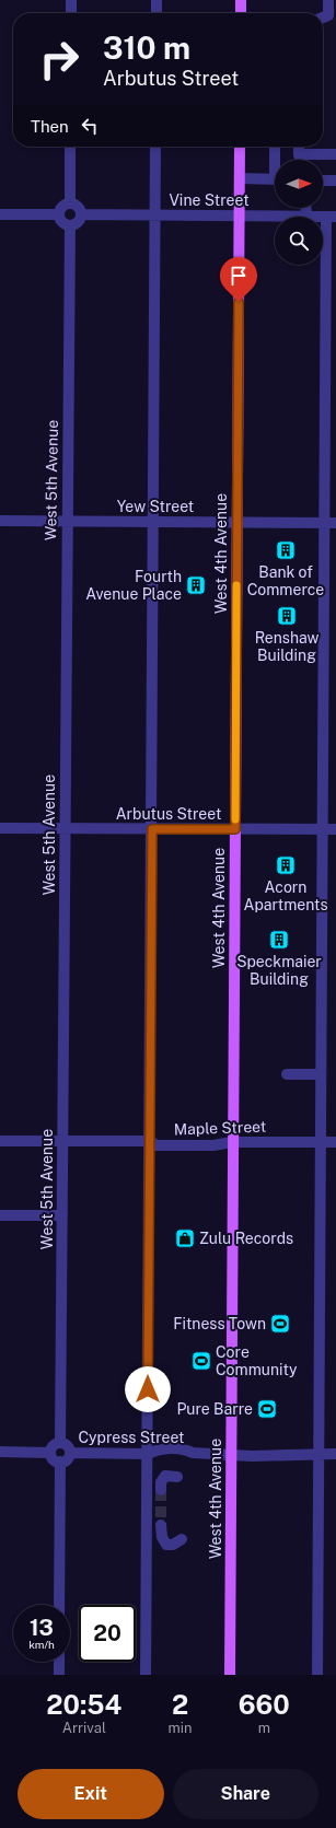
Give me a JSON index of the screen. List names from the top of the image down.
{
  "streets": {
    "main road": ["West 4th Avenue"],
    "street": [
      "Vine Street",
      "West 5th Avenue",
      "Yew Street",
      "Arbutus Street",
      "Maple Street",
      "Cypress Street"
    ]
  },
  "crossings": [
    ["Vine Street", "West 5th Avenue"],
    ["Vine Street", "West 4th Avenue"],
    ["West 5th Avenue", "Yew Street"],
    ["West 5th Avenue", "Arbutus Street"],
    ["West 5th Avenue", "Maple Street"],
    ["West 5th Avenue", "Cypress Street"],
    ["Yew Street", "West 4th Avenue"],
    ["West 4th Avenue", "Arbutus Street"],
    ["West 4th Avenue", "Maple Street"],
    ["West 4th Avenue", "Cypress Street"]
  ],
  "places": {
    "building": [
      "Bank of Commerce",
      "Fourth Avenue Place",
      "Renshaw Building",
      "Acorn Apartments",
      "Speckmaier Building"
    ],
    "shop": ["Zulu Records"],
    "sports": ["Fitness Town", "Core Community", "Pure Barre"]
  },
  "north": "right",
  "page": {
    "turn": ["310 m", "Arbutus Street"],
    "then": "Then",
    "speed": "13 km/h",
    "limit": "20",
    "eta": [
      "20:54",
      "Arrival",
      "2",
      "min",
      "660",
      "m"
    ],
    "buttons": ["Exit", "Share"]
  }
}
